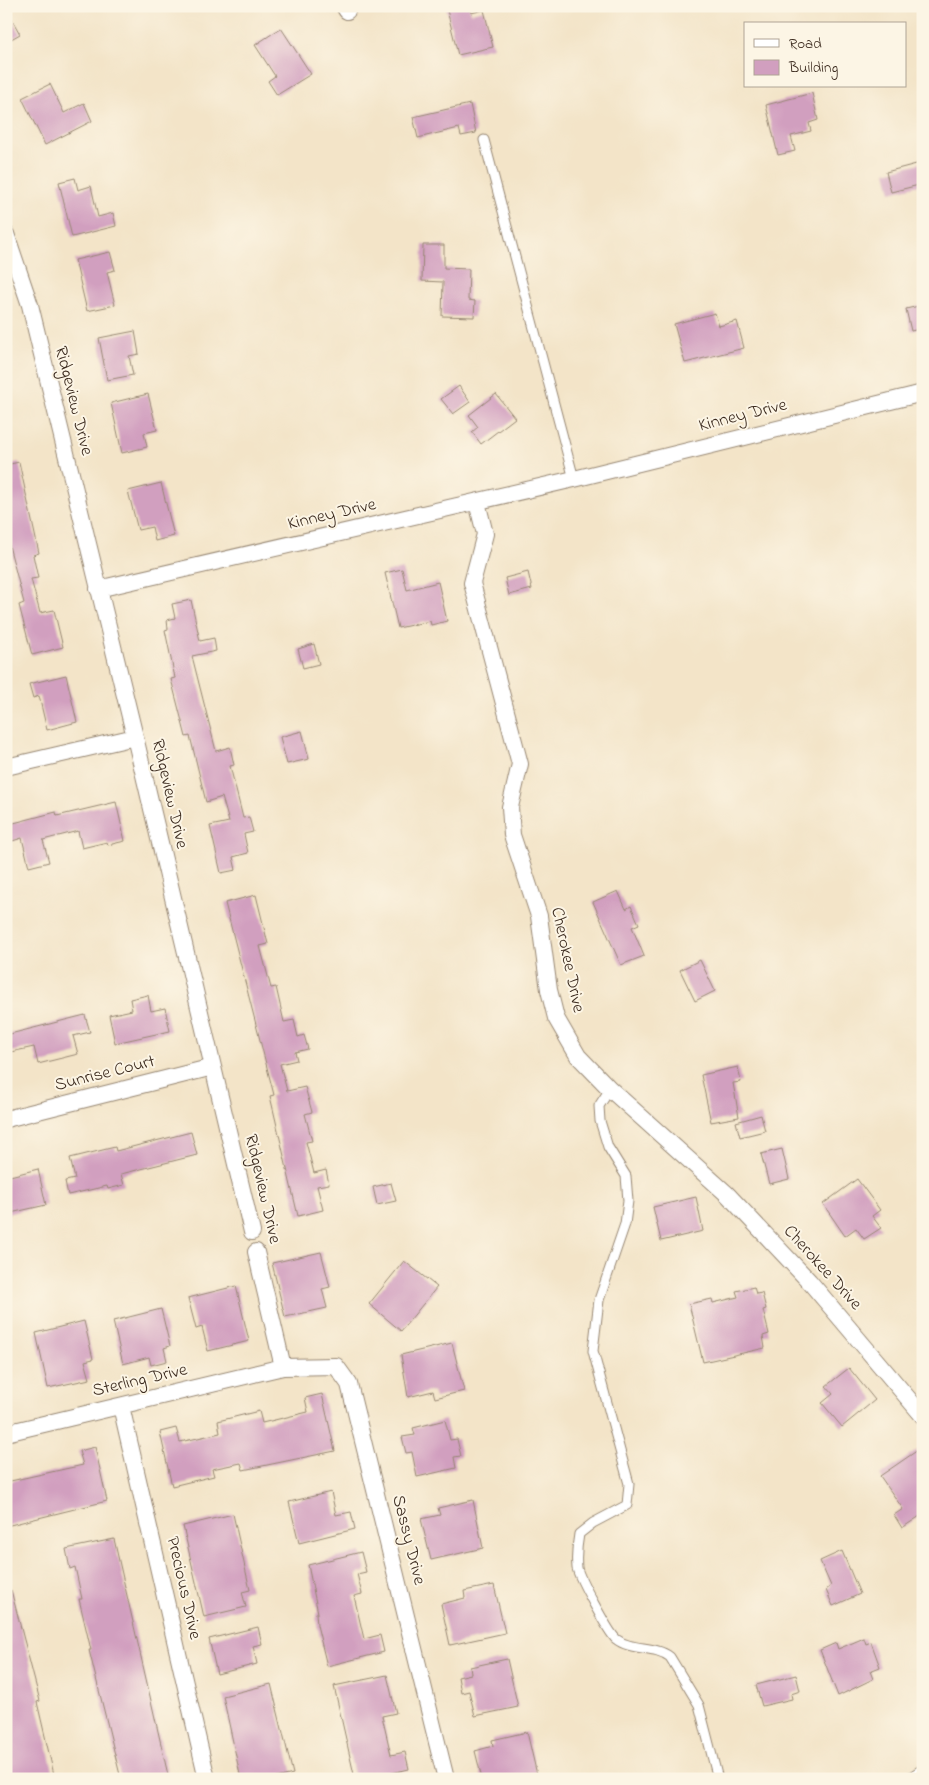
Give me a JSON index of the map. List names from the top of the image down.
{
  "streets": {
    "street": [
      "Ridgeview Drive",
      "Kinney Drive",
      "Cherokee Drive",
      "Sunrise Court",
      "Sterling Drive",
      "Sassy Drive",
      "Precious Drive"
    ]
  },
  "crossings": [
    ["Ridgeview Drive", "Kinney Drive"],
    ["Ridgeview Drive", "Sunrise Court"],
    ["Ridgeview Drive", "Sterling Drive"],
    ["Ridgeview Drive", "Sassy Drive"],
    ["Kinney Drive", "Cherokee Drive"],
    ["Sterling Drive", "Sassy Drive"],
    ["Sterling Drive", "Precious Drive"]
  ],
  "legend": ["Road", "Building"]
}
